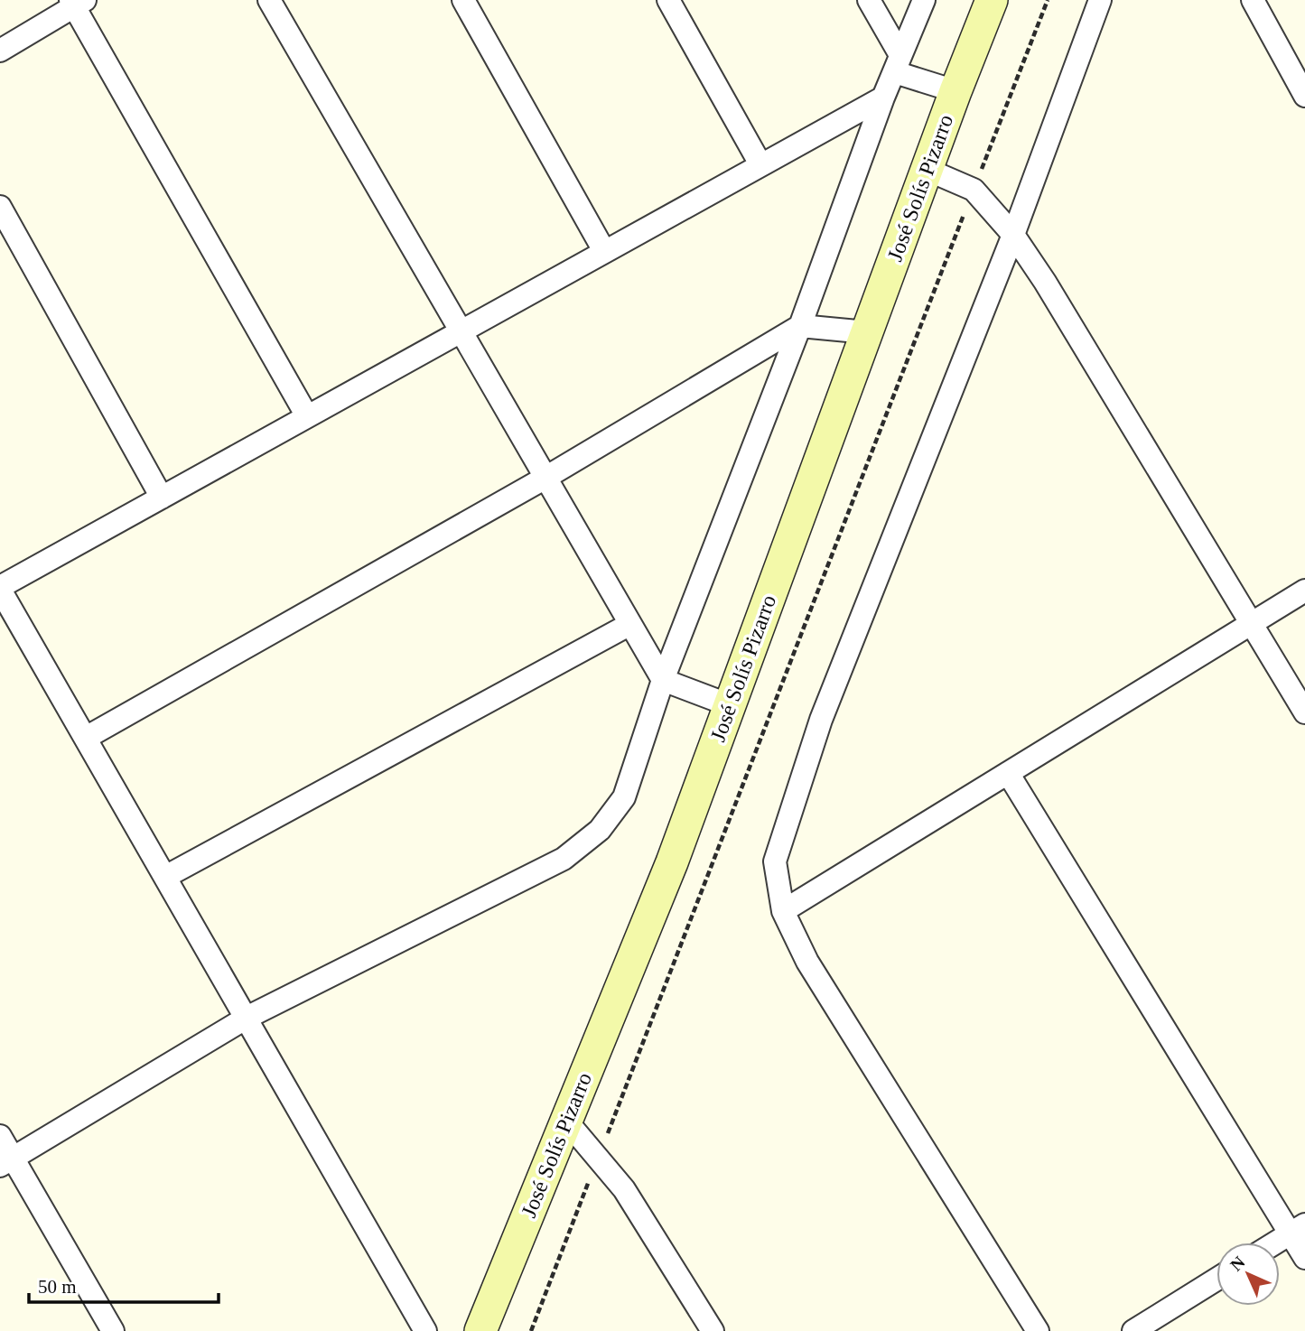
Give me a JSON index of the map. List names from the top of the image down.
{
  "streets": {
    "main road": ["José Solís Pizarro"]
  },
  "scale_bar": "50 m",
  "north": "top left"
}
